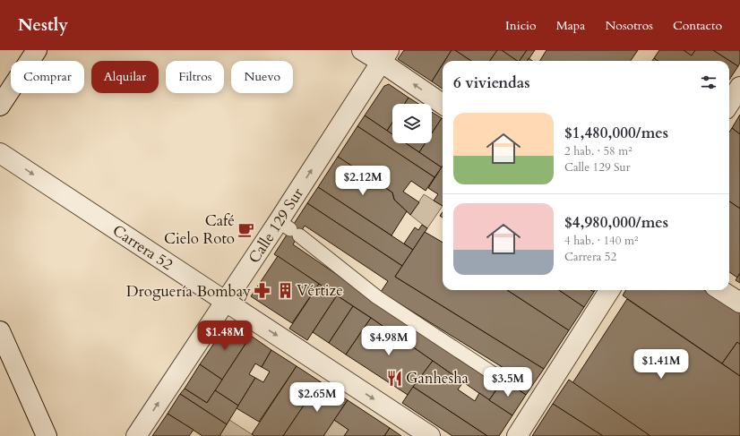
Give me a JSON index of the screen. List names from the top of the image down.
{
  "streets": {
    "street": ["Calle 129 Sur", "Carrera 52"]
  },
  "crossings": [
    ["Calle 129 Sur", "Carrera 52"]
  ],
  "one_way": ["Calle 129 Sur", "Carrera 52"],
  "places": {
    "cafe": ["Café Cielo Roto"],
    "building": ["Vértize"],
    "pharmacy": ["Droguería Bombay"],
    "restaurant": ["Ganhesha"]
  },
  "page": {
    "header": "Nestly",
    "nav": [
      "Inicio",
      "Mapa",
      "Nosotros",
      "Contacto"
    ],
    "chip": [
      "Comprar",
      "Alquilar",
      "Filtros",
      "Nuevo"
    ],
    "heading": "6 viviendas",
    "list": [
      {
        "name": "$1,480,000/mes",
        "note": "2 hab. · 58 m² · Calle 129 Sur"
      },
      {
        "name": "$4,980,000/mes",
        "note": "4 hab. · 140 m² · Carrera 52"
      }
    ],
    "price": [
      "$2.12M",
      "$1.48M",
      "$4.98M",
      "$1.41M",
      "$3.5M",
      "$2.65M"
    ]
  }
}
